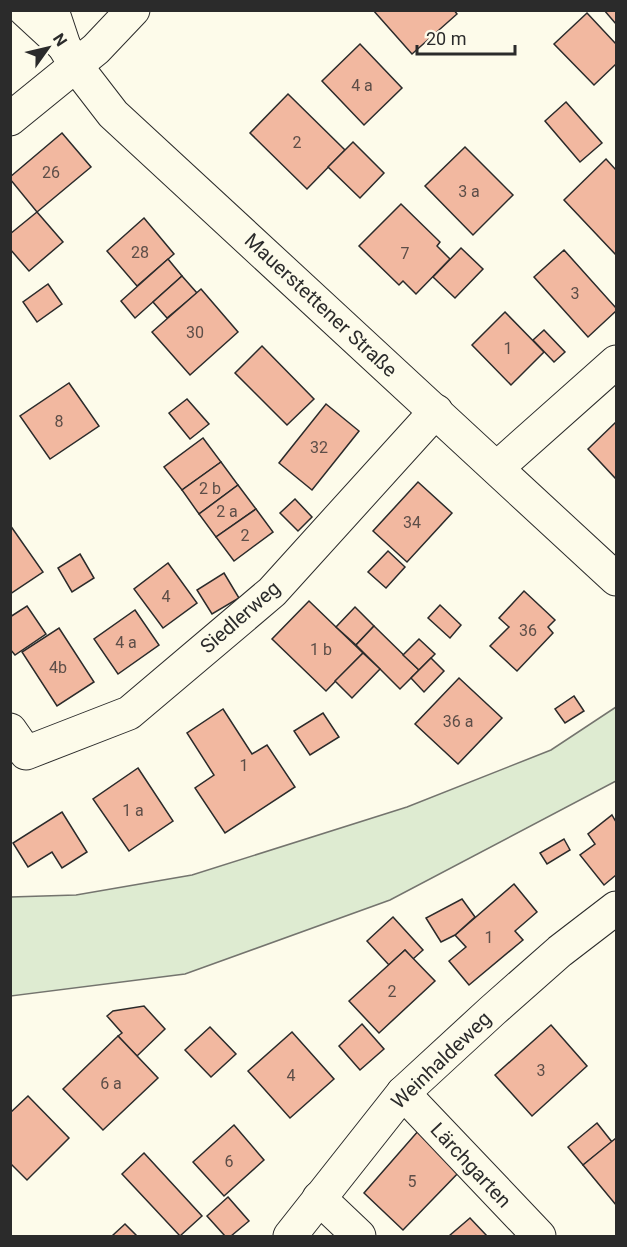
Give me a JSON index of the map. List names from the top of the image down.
{
  "streets": {
    "street": [
      "Mauerstettener Straße",
      "Siedlerweg",
      "Weinhaldeweg",
      "Lärchgarten"
    ]
  },
  "crossings": [
    ["Mauerstettener Straße", "Siedlerweg"],
    ["Weinhaldeweg", "Lärchgarten"]
  ],
  "house_numbers": [
    "4 a",
    "2",
    "26",
    "3 a",
    "28",
    "7",
    "3",
    "30",
    "1",
    "8",
    "32",
    "2 b",
    "2 a",
    "34",
    "2",
    "4",
    "36",
    "4 a",
    "1 b",
    "4b",
    "36 a",
    "1",
    "1 a",
    "1",
    "2",
    "3",
    "4",
    "6 a",
    "6",
    "5"
  ],
  "scale_bar": "20 m",
  "north": "top right"
}
